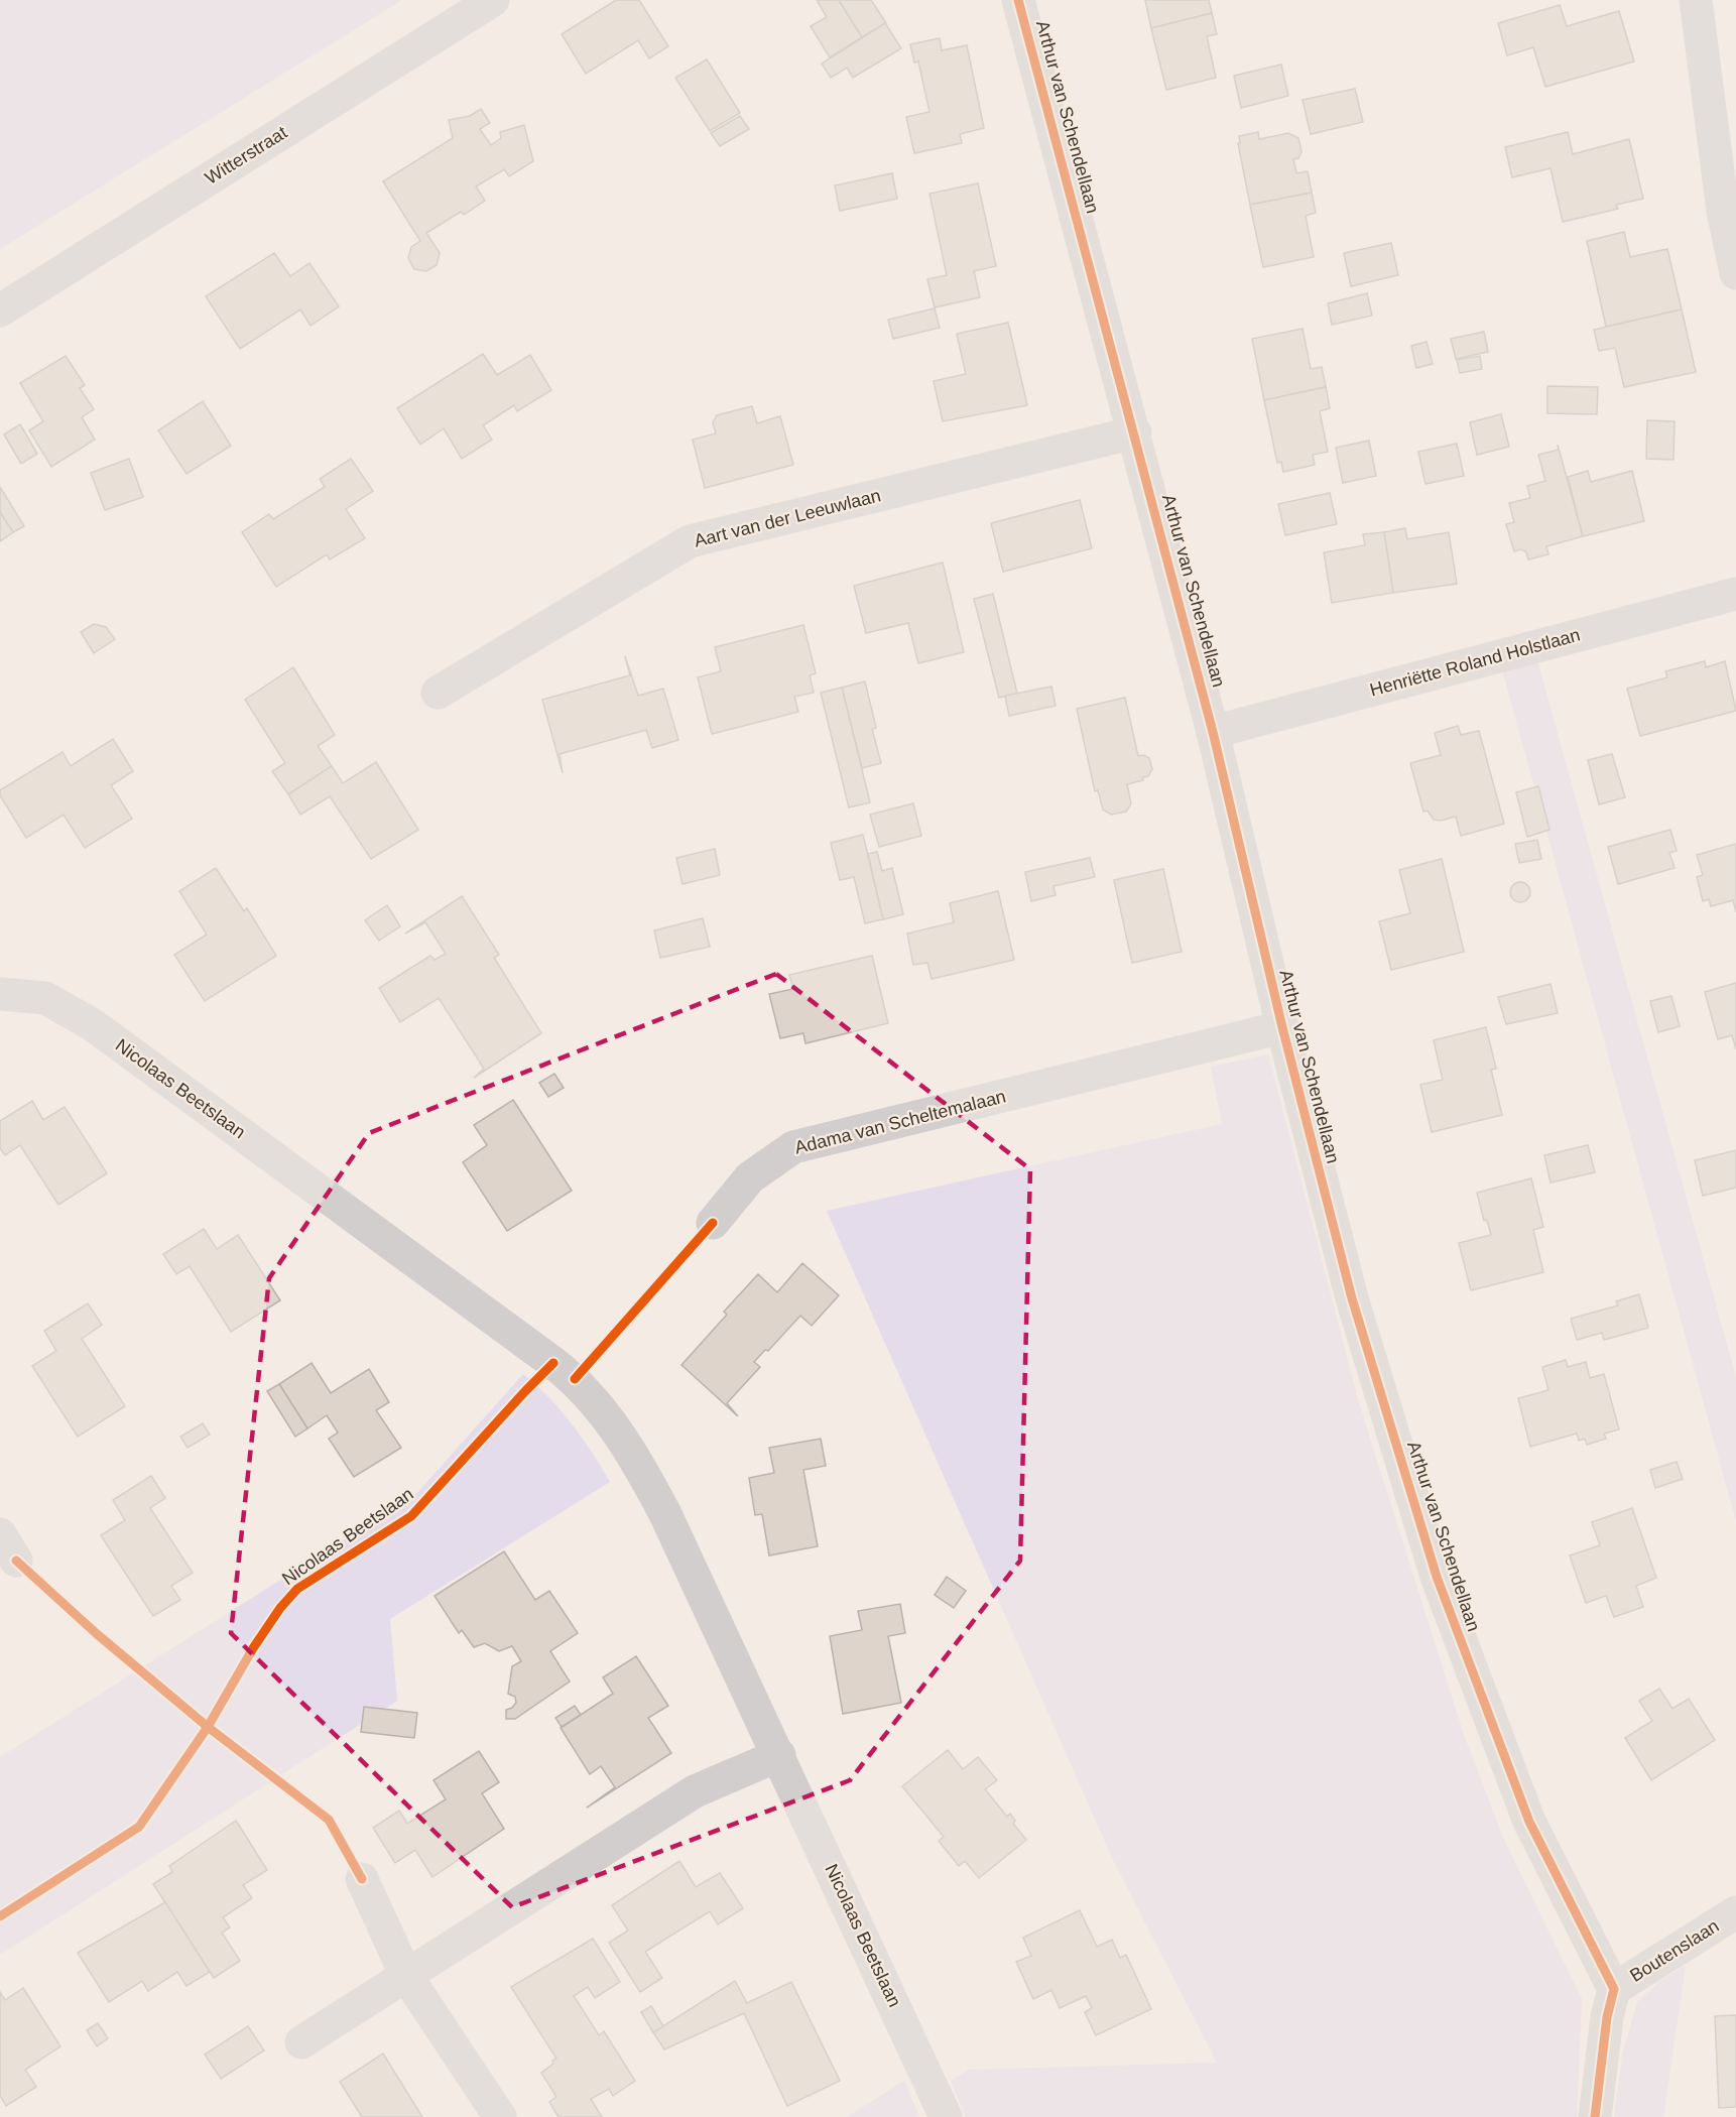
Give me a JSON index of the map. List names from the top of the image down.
{
  "streets": {
    "street": [
      "Arthur van Schendellaan",
      "Witterstraat",
      "Aart van der Leeuwlaan",
      "Henriëtte Roland Holstlaan",
      "Nicolaas Beetslaan",
      "Adama van Scheltemalaan",
      "Boutenslaan"
    ]
  },
  "crossings": [
    ["Arthur van Schendellaan", "Aart van der Leeuwlaan"],
    ["Arthur van Schendellaan", "Henriëtte Roland Holstlaan"],
    ["Arthur van Schendellaan", "Adama van Scheltemalaan"],
    ["Arthur van Schendellaan", "Boutenslaan"]
  ]
}
